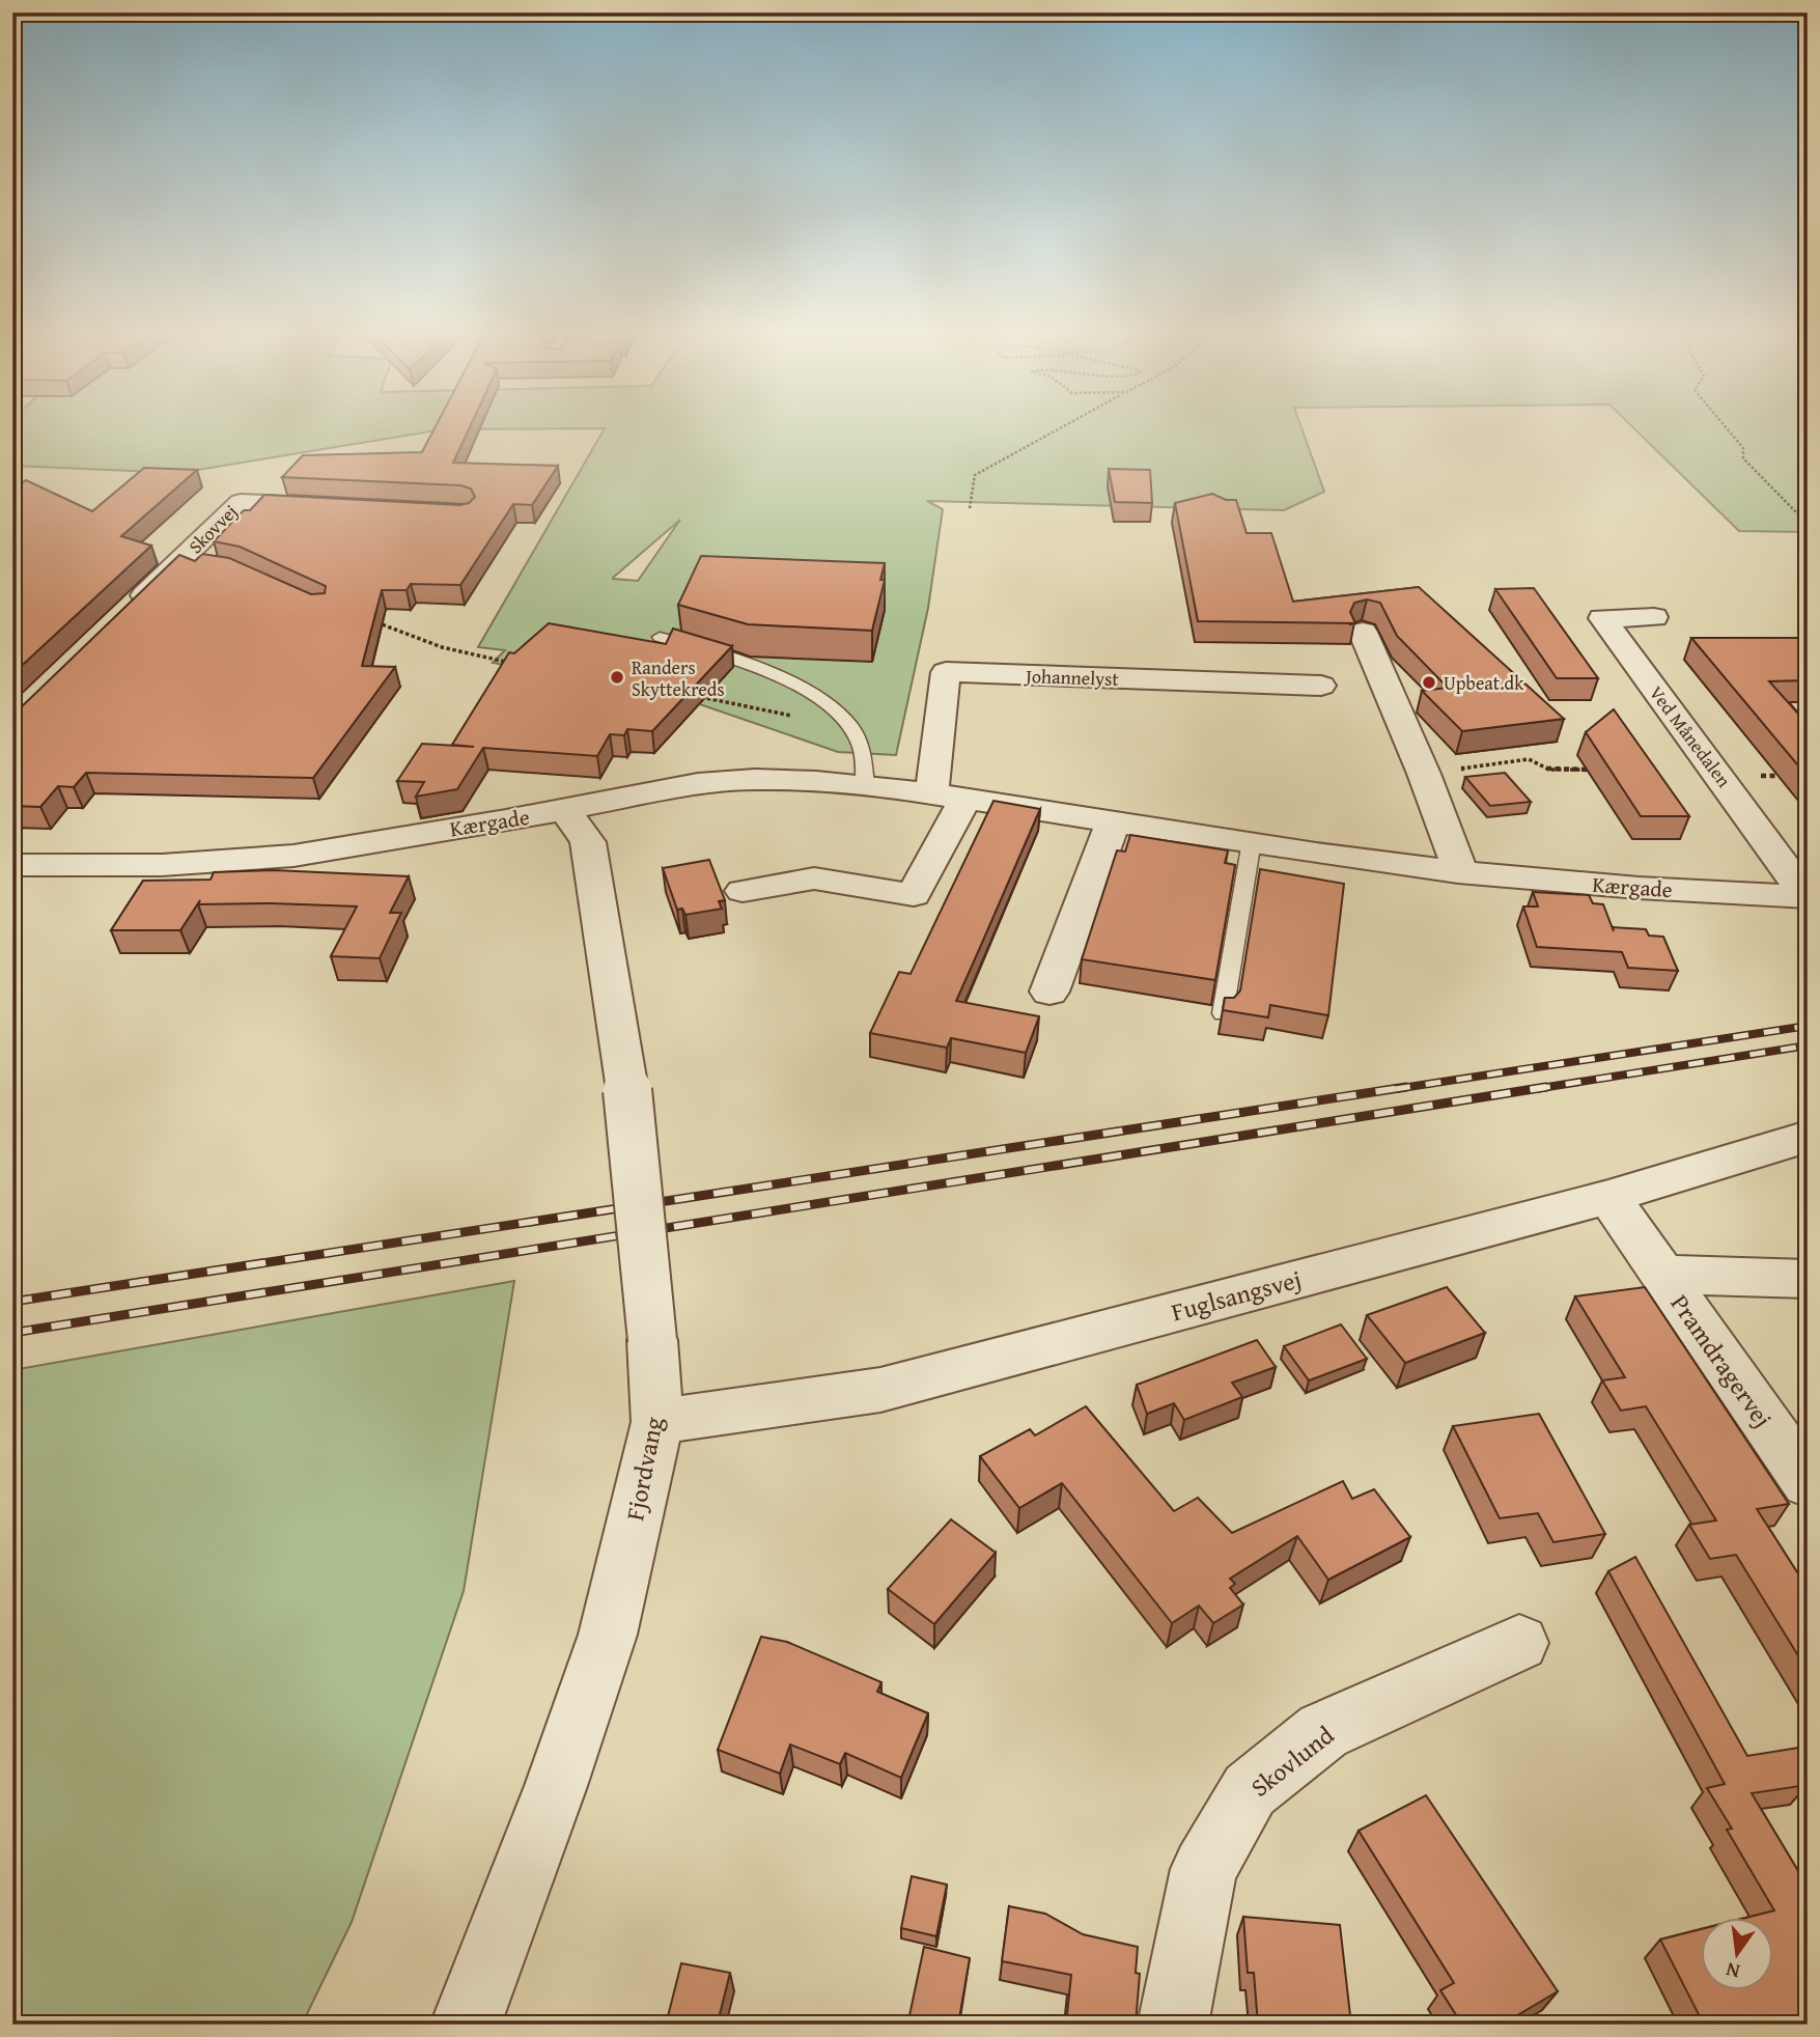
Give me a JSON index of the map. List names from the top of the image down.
{
  "streets": {
    "street": [
      "Skovvej",
      "Johannelyst",
      "Ved Månedalen",
      "Kærgade",
      "Fuglsangsvej",
      "Pramdragervej",
      "Fjordvang",
      "Skovlund"
    ]
  },
  "crossings": [
    ["Johannelyst", "Kærgade"],
    ["Ved Månedalen", "Kærgade"],
    ["Kærgade", "Fjordvang"],
    ["Fuglsangsvej", "Pramdragervej"],
    ["Fuglsangsvej", "Fjordvang"]
  ],
  "places": ["Randers Skyttekreds", "Upbeat.dk"],
  "north": "bottom"
}
